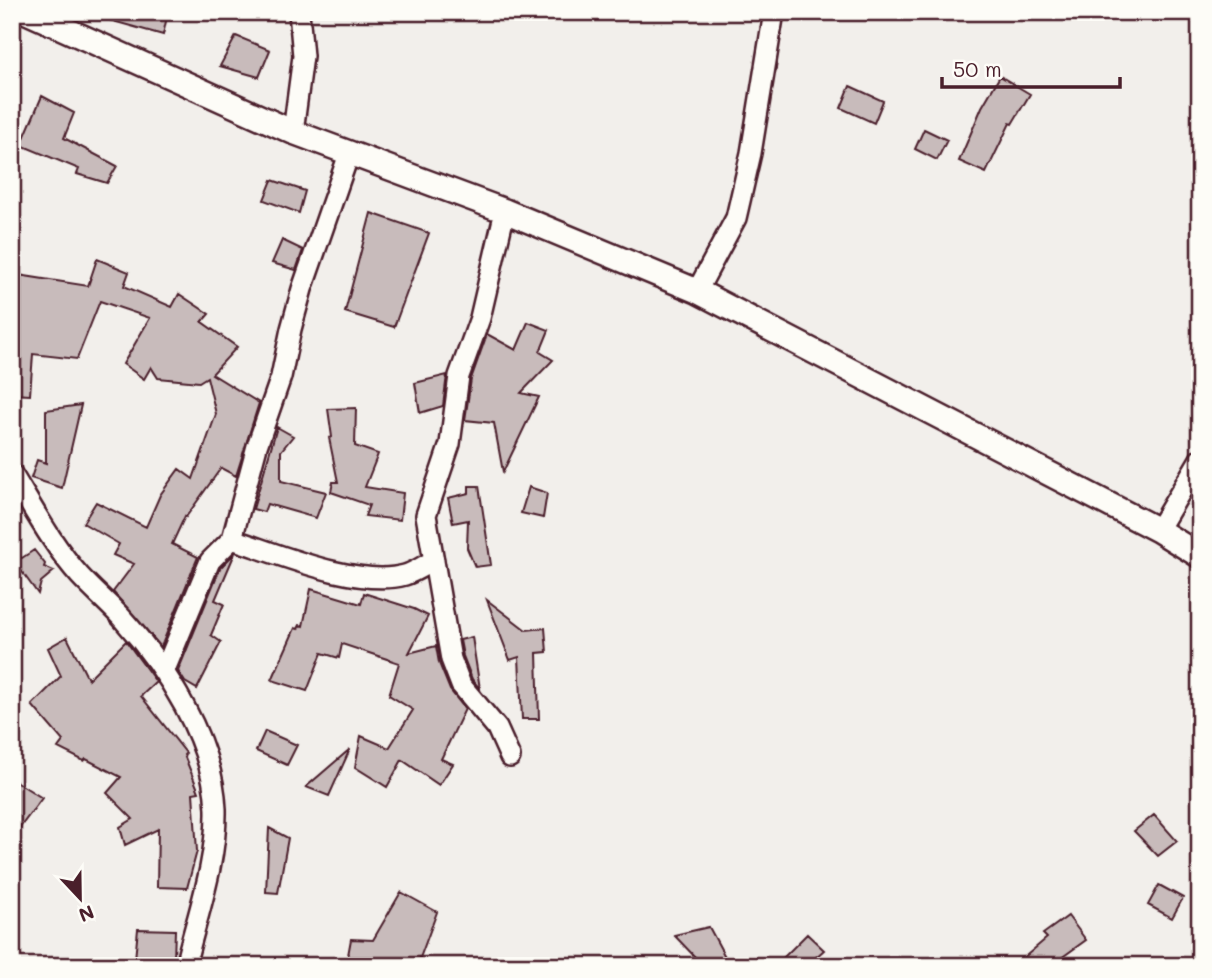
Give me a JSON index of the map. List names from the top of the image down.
{
  "scale_bar": "50 m",
  "north": "bottom"
}
